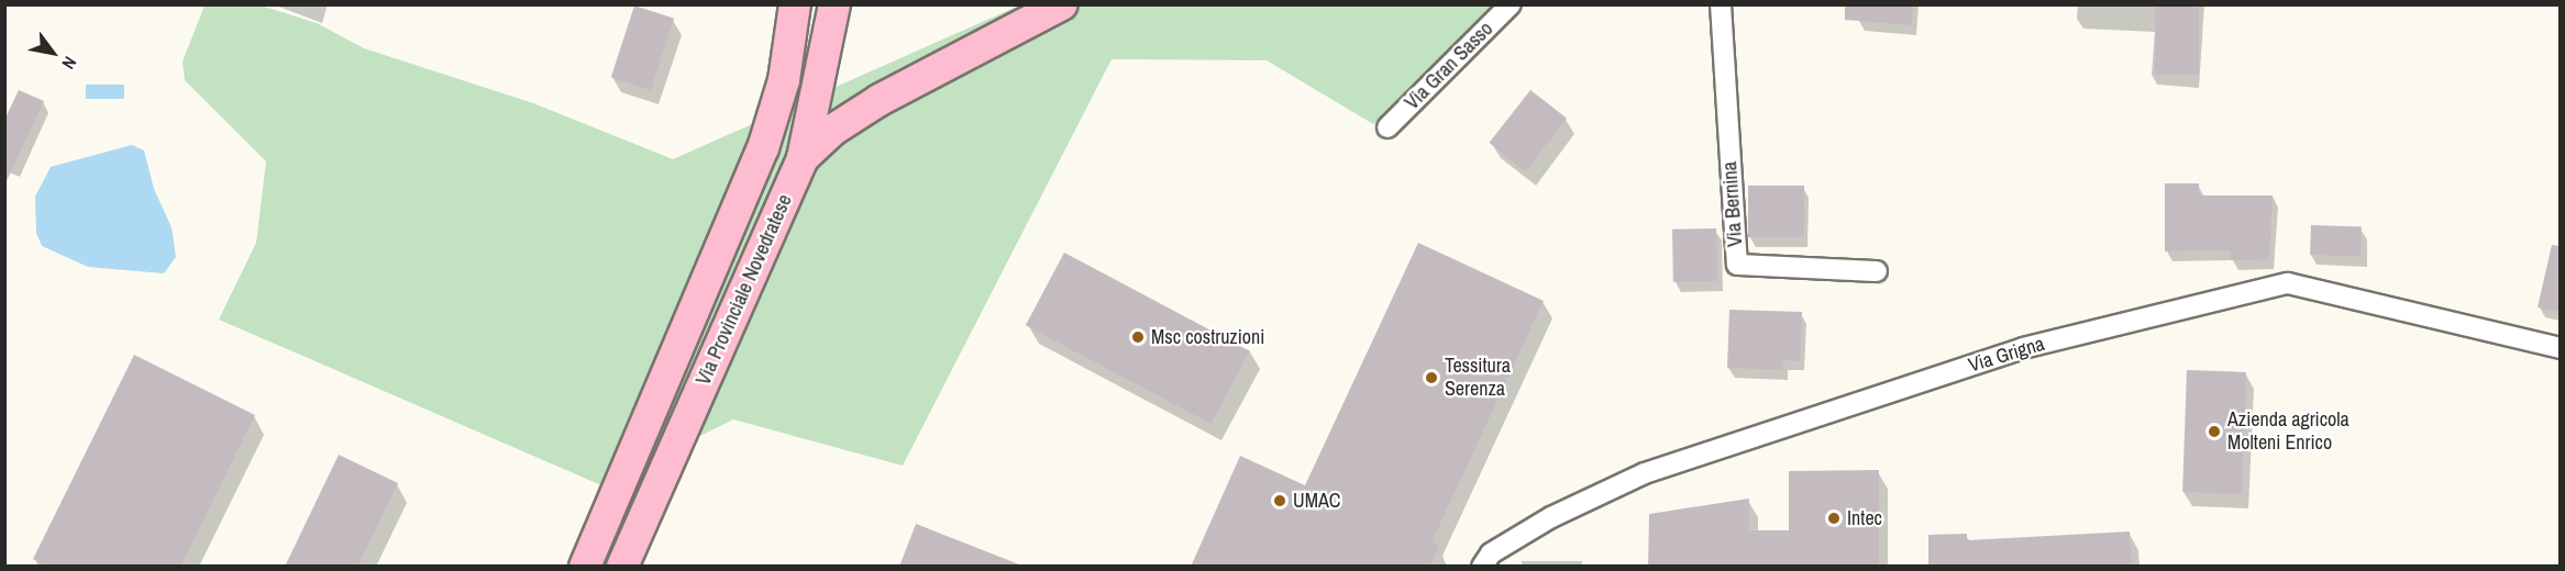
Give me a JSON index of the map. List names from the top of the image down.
{
  "streets": {
    "main road": ["Via Provinciale Novedratese"],
    "street": ["Via Gran Sasso", "Via Bernina", "Via Grigna"]
  },
  "places": [
    "Msc costruzioni",
    "Tessitura Serenza",
    "Azienda agricola Molteni Enrico",
    "UMAC",
    "Intec"
  ],
  "north": "bottom right"
}
